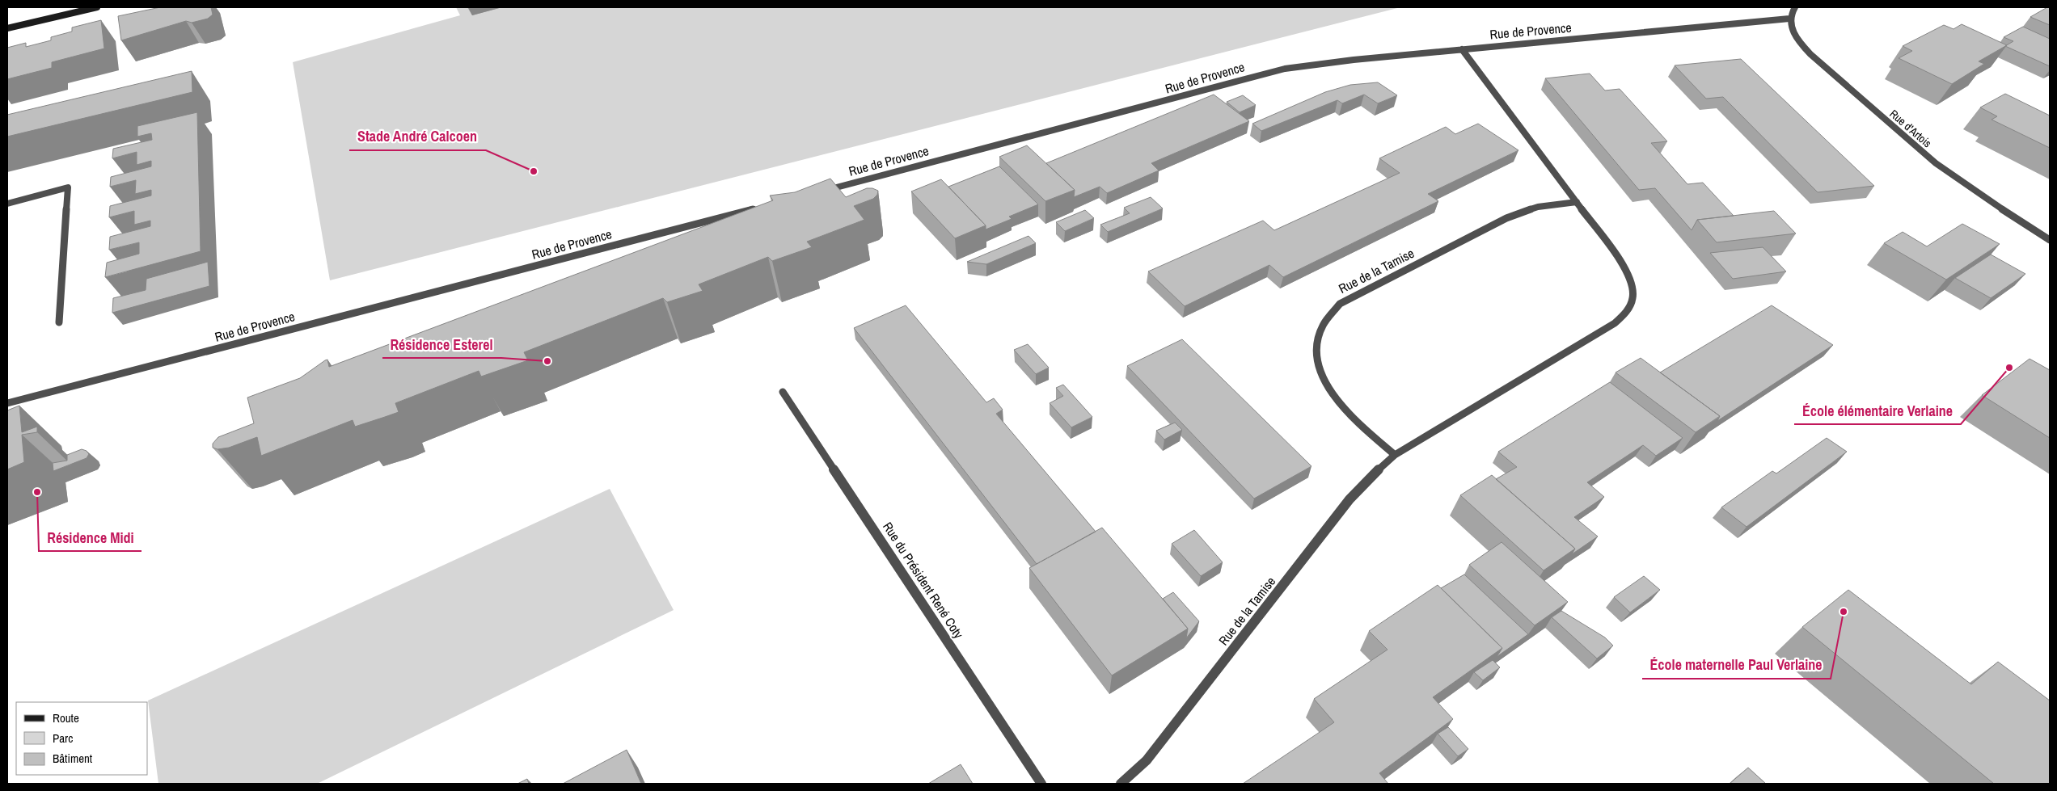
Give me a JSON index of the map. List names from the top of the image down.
{
  "streets": {
    "street": [
      "Rue de Provence",
      "Rue d'Artois",
      "Rue de la Tamise",
      "Rue du Président René Coty"
    ]
  },
  "crossings": [
    ["Rue de Provence", "Rue d'Artois"],
    ["Rue de Provence", "Rue de la Tamise"]
  ],
  "places": [
    "Stade André Calcoen",
    "Résidence Esterel",
    "École élémentaire Verlaine",
    "Résidence Midi",
    "École maternelle Paul Verlaine"
  ],
  "legend": ["Route", "Parc", "Bâtiment"]
}
